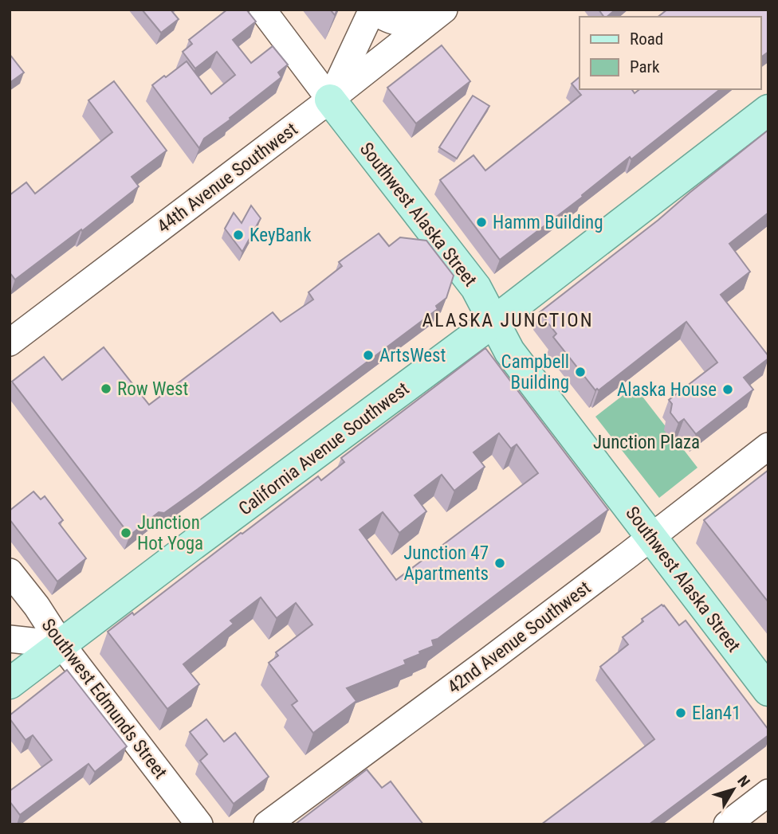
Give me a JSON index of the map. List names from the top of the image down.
{
  "streets": {
    "main road": ["Southwest Alaska Street", "California Avenue Southwest"],
    "street": ["44th Avenue Southwest", "42nd Avenue Southwest", "Southwest Edmunds Street"]
  },
  "crossings": [
    ["44th Avenue Southwest", "Southwest Alaska Street"],
    ["Southwest Alaska Street", "California Avenue Southwest"],
    ["Southwest Alaska Street", "42nd Avenue Southwest"],
    ["California Avenue Southwest", "Southwest Edmunds Street"]
  ],
  "districts": ["ALASKA JUNCTION"],
  "parks": ["Junction Plaza"],
  "places": [
    "Hamm Building",
    "KeyBank",
    "ArtsWest",
    "Campbell Building",
    "Row West",
    "Alaska House",
    "Junction Hot Yoga",
    "Junction 47 Apartments",
    "Elan41"
  ],
  "legend": ["Road", "Park"],
  "north": "top right"
}
